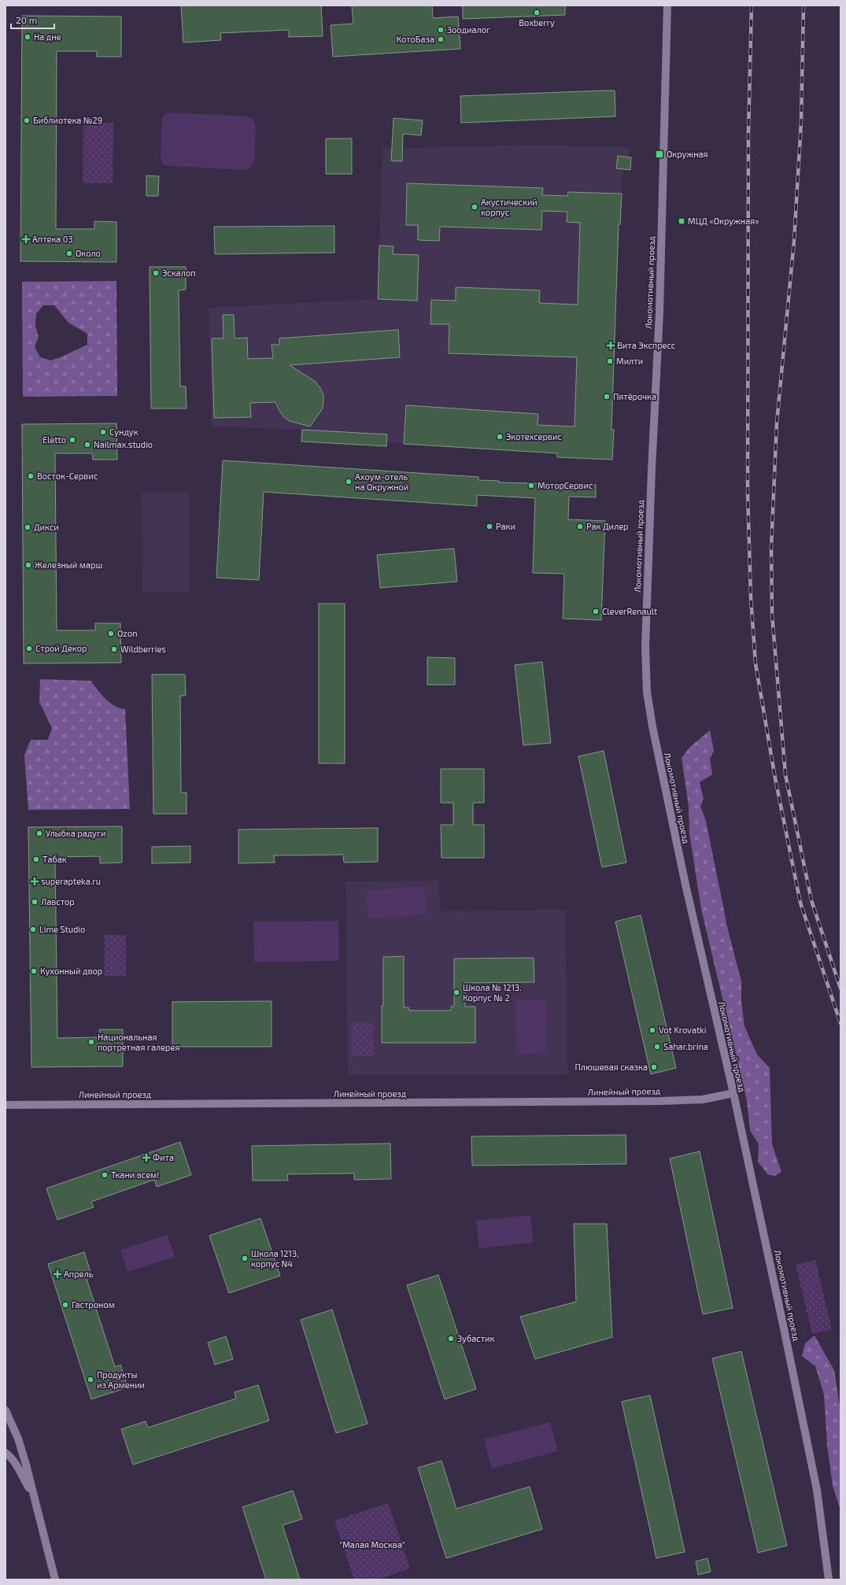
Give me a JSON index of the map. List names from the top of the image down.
{
  "streets": {
    "street": ["Локомотивный проезд", "Линейный проезд"]
  },
  "crossings": [
    ["Локомотивный проезд", "Линейный проезд"]
  ],
  "parks": ["\"Малая Москва\""],
  "places": {
    "other": [
      "Boxberry",
      "Зоодиалог",
      "На дне",
      "КотоБаза",
      "Библиотека №29",
      "Акустический корпус",
      "Около",
      "Эскалоп",
      "Милти",
      "Пятёрочка",
      "Сундук",
      "Экотехсервис",
      "Eletto",
      "Nailmax.studio",
      "Восток-Сервис",
      "Ахоум-отель на Окружной",
      "МоторСервис",
      "Раки",
      "Рак Дилер",
      "Дикси",
      "Железный марш",
      "CleverRenault",
      "Ozon",
      "Строй Декор",
      "Wildberries",
      "Улыбка радуги",
      "Табак",
      "Лавстор",
      "Lime Studio",
      "Кухонный двор",
      "Школа № 1213. Корпус № 2",
      "Vot Krovatki",
      "Национальная портретная галерея",
      "Sahar.brina",
      "Плюшевая сказка",
      "Ткани всем!",
      "Школа 1213, корпус N4",
      "Гастроном",
      "Зубастик",
      "Продукты из Армении"
    ],
    "transit": ["Окружная", "МЦД «Окружная»"],
    "health": [
      "Аптека 03",
      "Вита Экспресс",
      "superapteka.ru",
      "Фита",
      "Апрель"
    ]
  },
  "scale_bar": "20 m"
}
